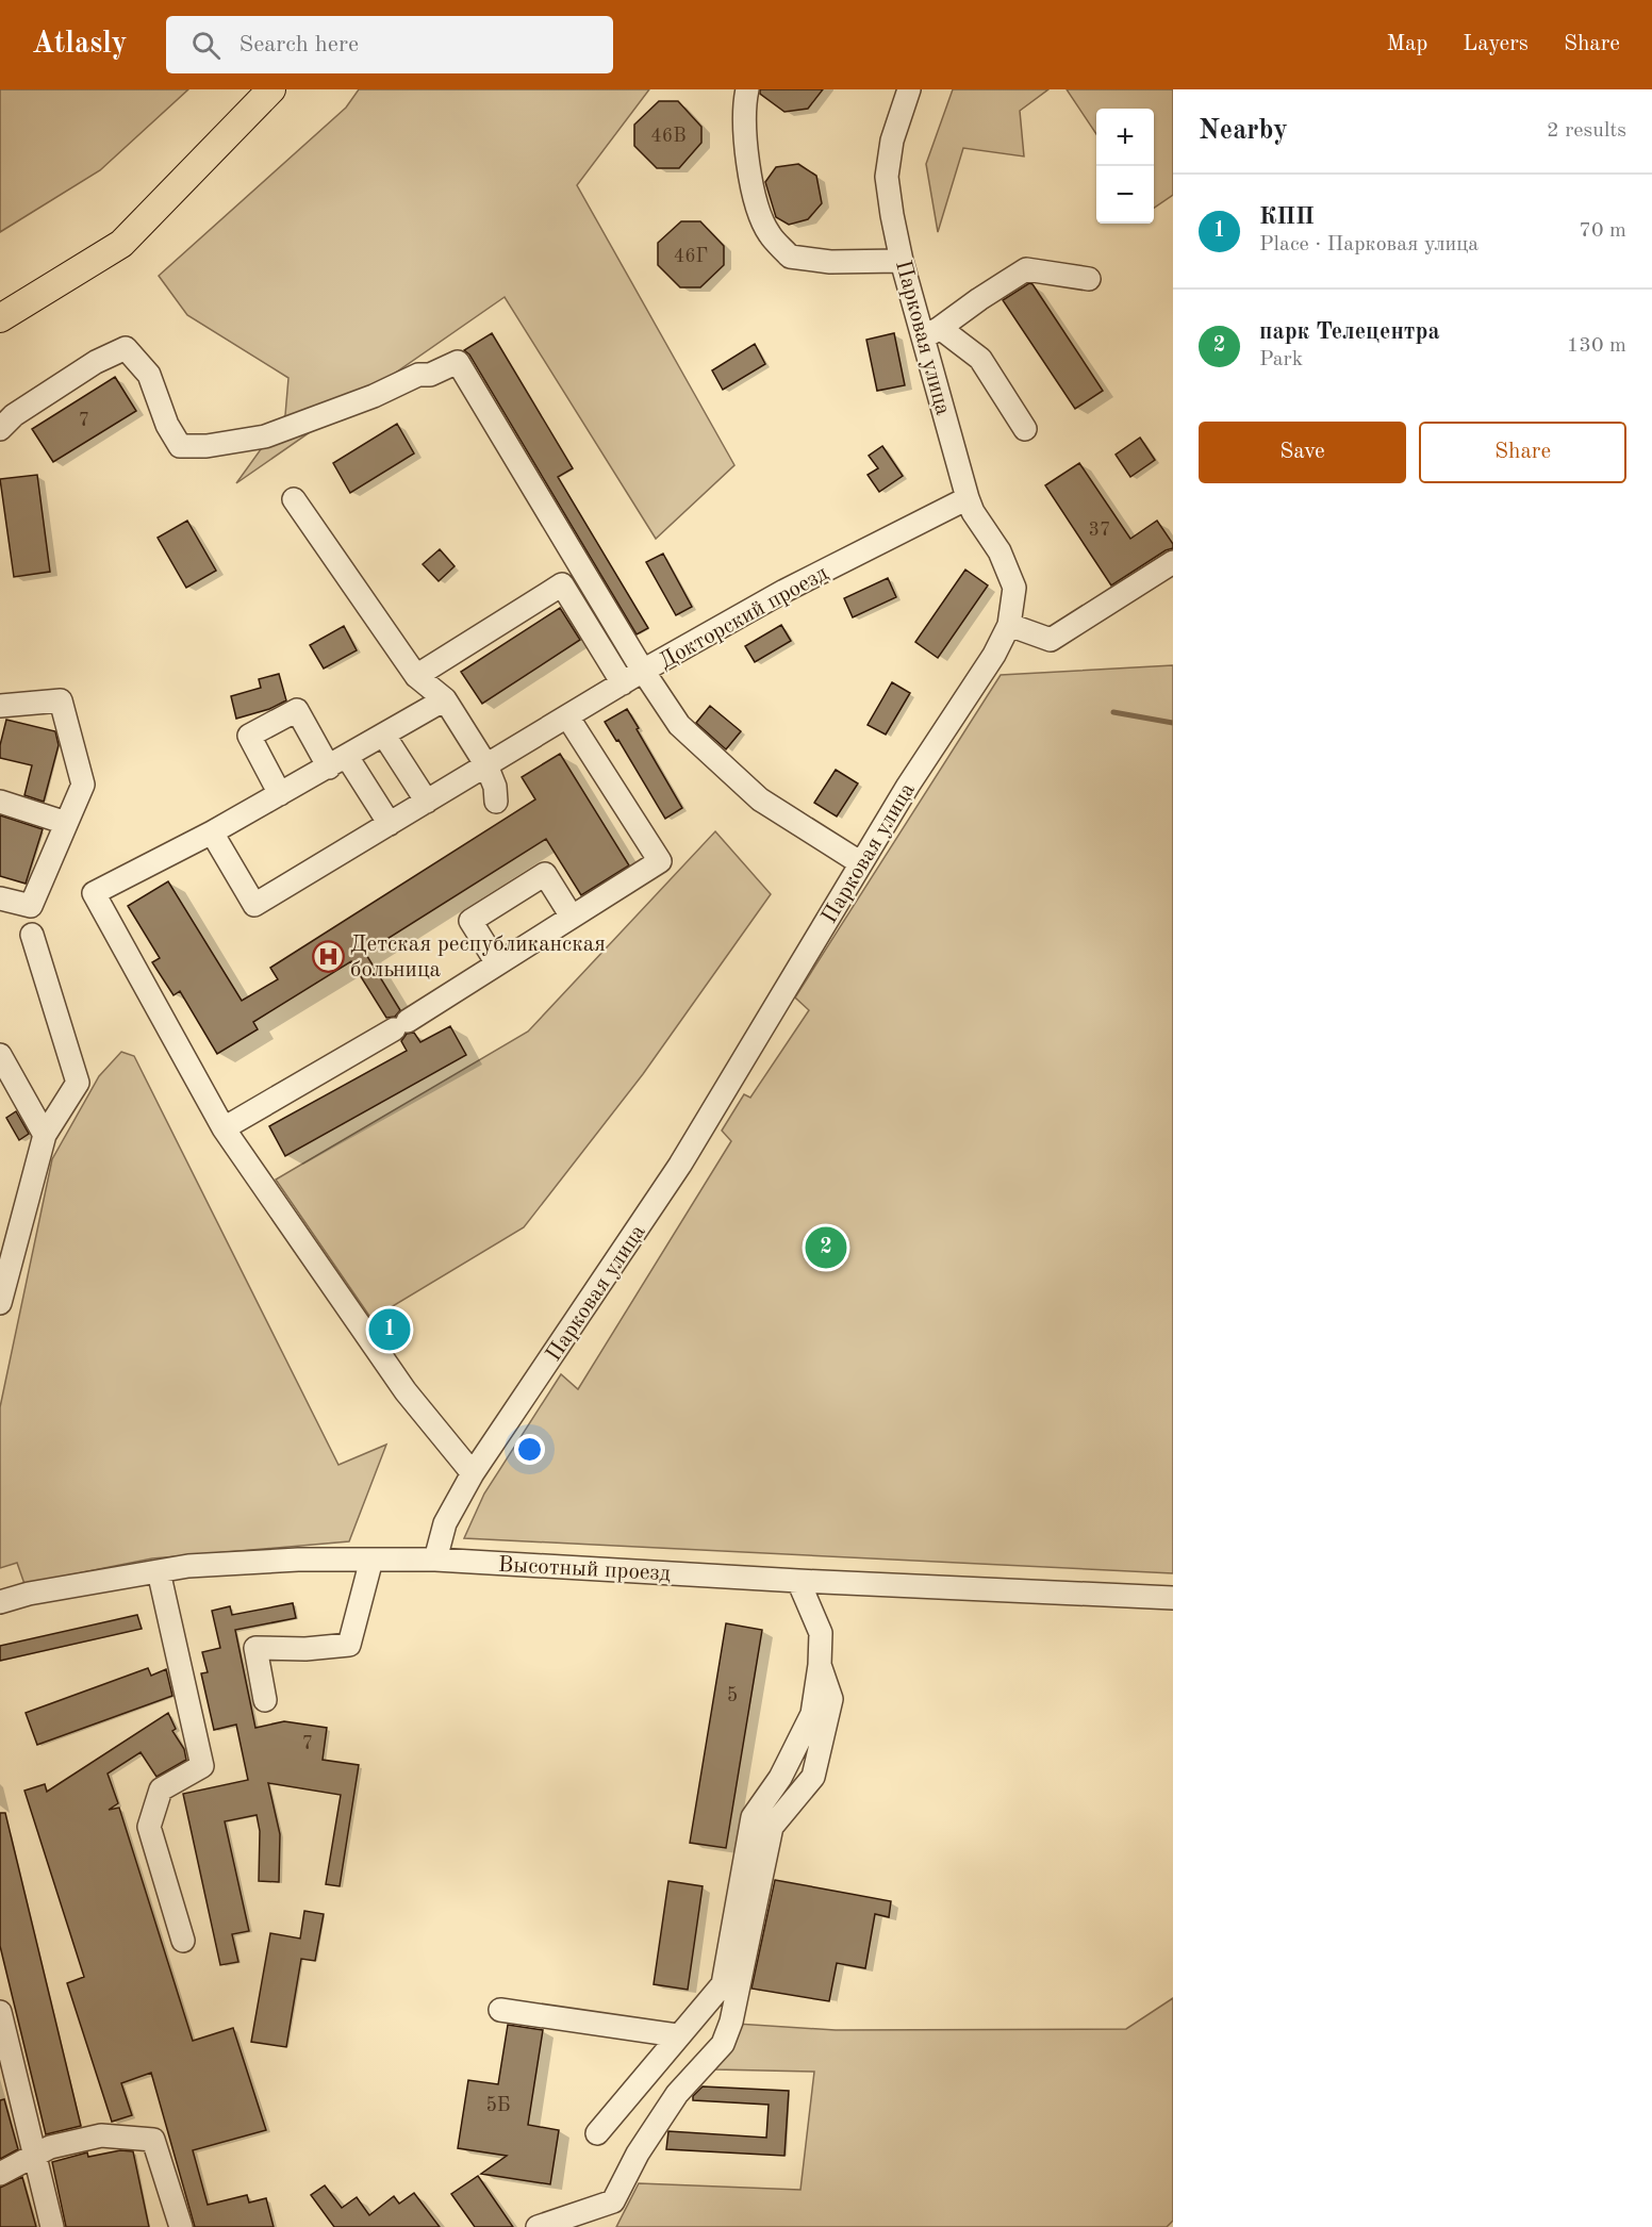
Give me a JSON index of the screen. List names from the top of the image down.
{
  "streets": {
    "street": ["Парковая улица", "Докторский проезд", "Высотный проезд"]
  },
  "crossings": [
    ["Парковая улица", "Докторский проезд"],
    ["Парковая улица", "Высотный проезд"]
  ],
  "places": {
    "hospital": ["Детская республиканская больница"]
  },
  "house_numbers": [
    "46В",
    "46Г",
    "7",
    "37",
    "5",
    "7",
    "5Б"
  ],
  "page": {
    "header": "Atlasly",
    "search": "Search here",
    "nav": ["Map", "Layers", "Share"],
    "heading": ["Nearby", "2 results"],
    "map_buttons": ["+", "−"],
    "list": [
      {
        "mark": "1",
        "name": "КПП",
        "note": "Place · Парковая улица",
        "value": "70 m"
      },
      {
        "mark": "2",
        "name": "парк Телецентра",
        "note": "Park",
        "value": "130 m"
      }
    ],
    "buttons": ["Save", "Share"],
    "pins": ["2", "1"]
  }
}
